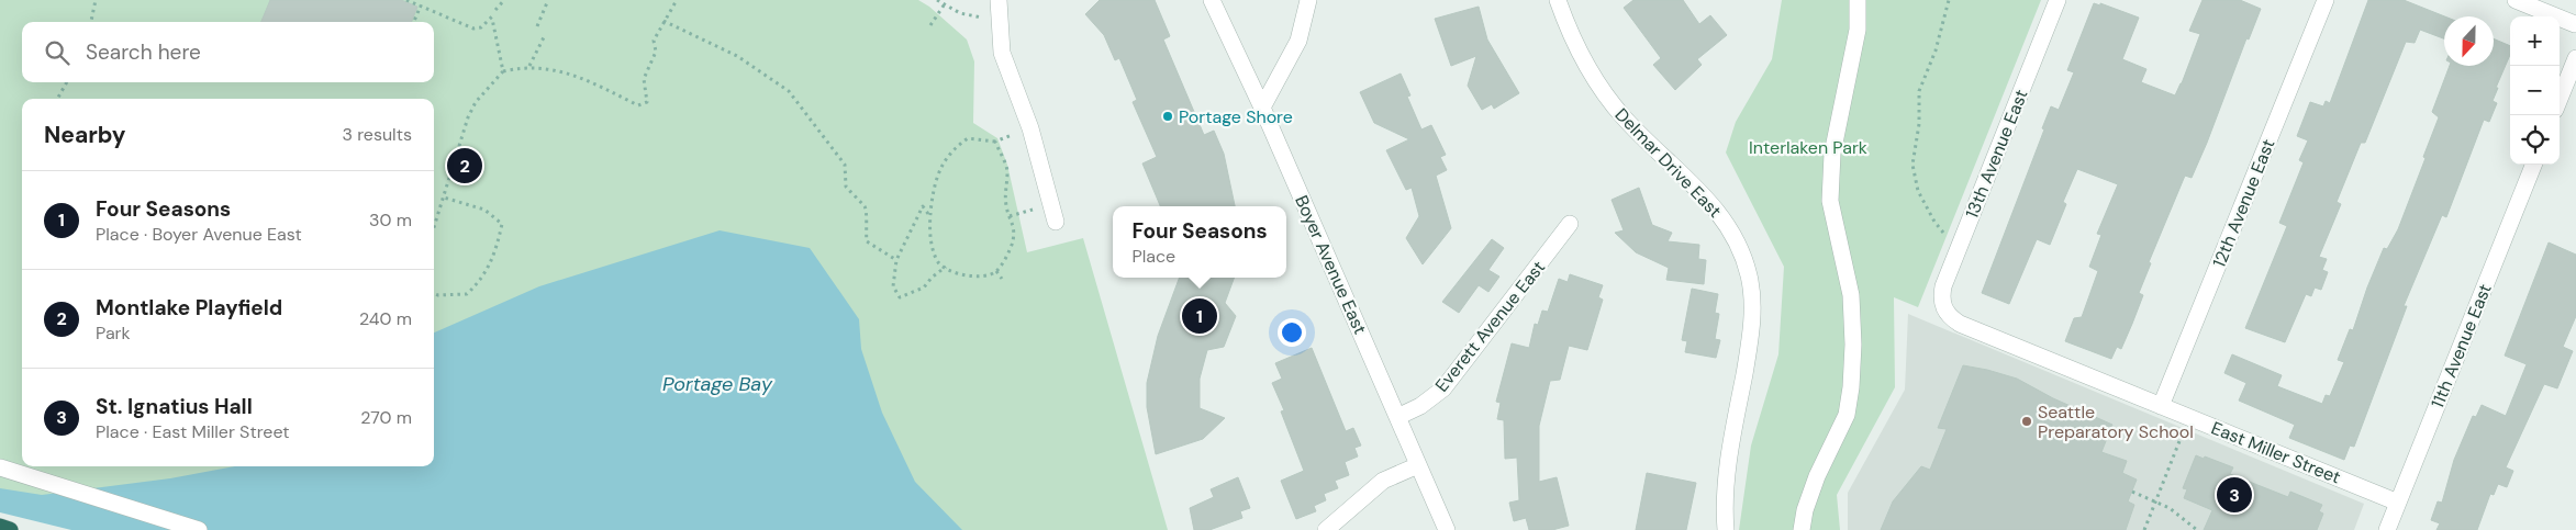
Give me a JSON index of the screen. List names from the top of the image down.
{
  "streets": {
    "street": [
      "13th Avenue East",
      "Delmar Drive East",
      "12th Avenue East",
      "Boyer Avenue East",
      "Everett Avenue East",
      "11th Avenue East",
      "East Miller Street"
    ]
  },
  "crossings": [
    ["13th Avenue East", "East Miller Street"],
    ["12th Avenue East", "East Miller Street"],
    ["Boyer Avenue East", "Everett Avenue East"],
    ["11th Avenue East", "East Miller Street"]
  ],
  "water": ["Portage Bay"],
  "parks": ["Interlaken Park"],
  "places": ["Portage Shore", "Seattle Preparatory School"],
  "north": "bottom",
  "page": {
    "map_buttons": ["+", "−"],
    "search": "Search here",
    "heading": ["Nearby", "3 results"],
    "pins": ["2", "1", "3"],
    "list": [
      {
        "mark": "1",
        "name": "Four Seasons",
        "note": "Place · Boyer Avenue East",
        "value": "30 m"
      },
      {
        "mark": "2",
        "name": "Montlake Playfield",
        "note": "Park",
        "value": "240 m"
      },
      {
        "mark": "3",
        "name": "St. Ignatius Hall",
        "note": "Place · East Miller Street",
        "value": "270 m"
      }
    ],
    "popup": ["Four Seasons", "Place"]
  }
}
